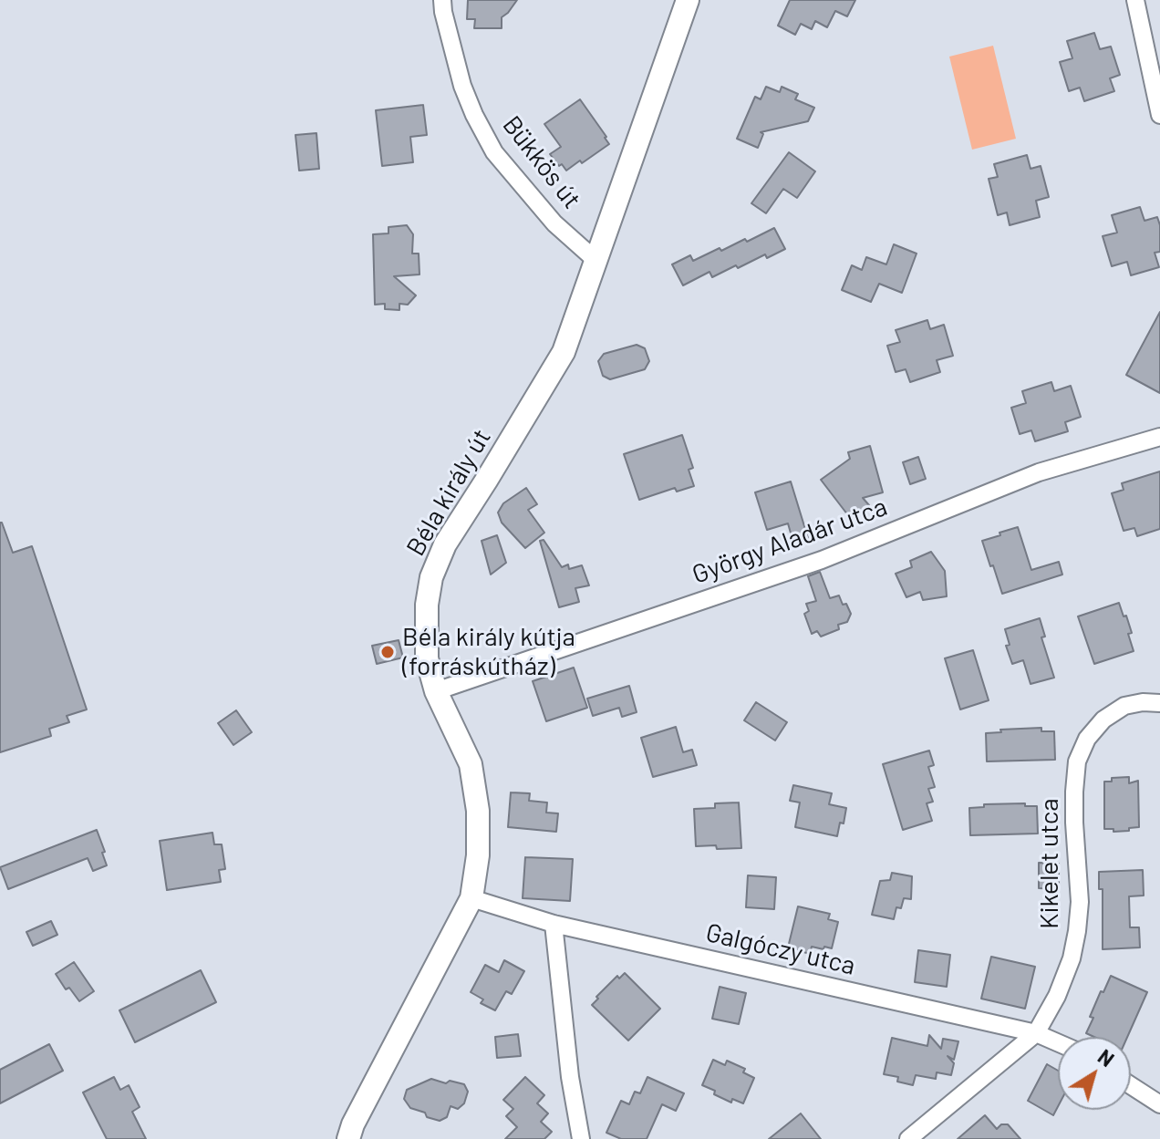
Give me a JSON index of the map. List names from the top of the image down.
{
  "streets": {
    "street": [
      "Bükkös út",
      "Béla király út",
      "György Aladár utca",
      "Kikelet utca",
      "Galgóczy utca"
    ]
  },
  "crossings": [
    ["Bükkös út", "Béla király út"],
    ["Béla király út", "György Aladár utca"],
    ["Béla király út", "Galgóczy utca"],
    ["Kikelet utca", "Galgóczy utca"]
  ],
  "places": ["Béla király kútja (forráskútház)"],
  "north": "top right"
}
